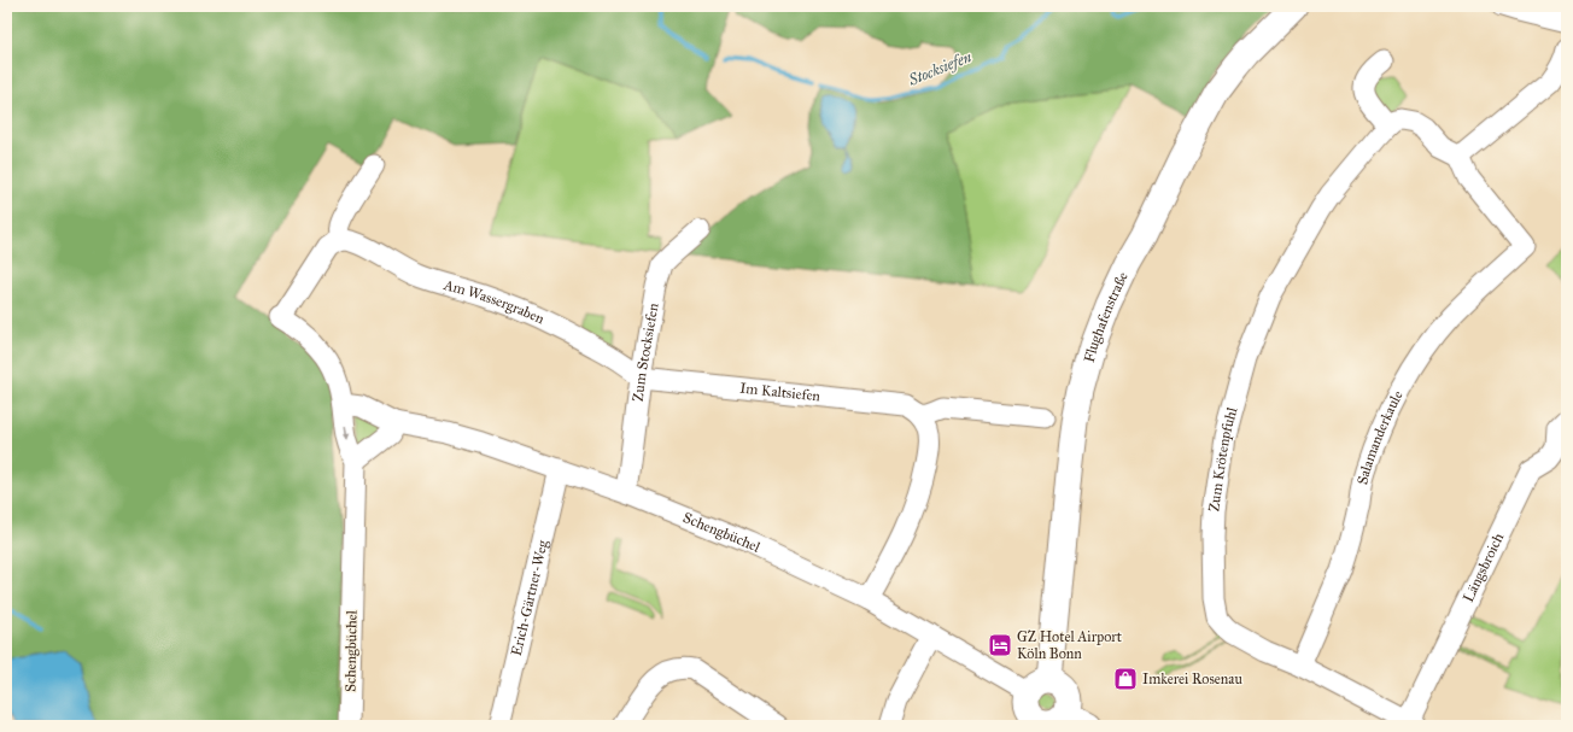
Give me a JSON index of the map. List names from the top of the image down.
{
  "streets": {
    "main road": ["Flughafenstraße"],
    "street": [
      "Am Wassergraben",
      "Zum Stocksiefen",
      "Im Kaltsiefen",
      "Salamanderkaule",
      "Zum Krötenpfuhl",
      "Schengbüchel",
      "Längsbroich",
      "Erich-Gärtner-Weg"
    ]
  },
  "crossings": [
    ["Am Wassergraben", "Zum Stocksiefen"],
    ["Am Wassergraben", "Im Kaltsiefen"],
    ["Am Wassergraben", "Schengbüchel"],
    ["Flughafenstraße", "Schengbüchel"],
    ["Zum Stocksiefen", "Im Kaltsiefen"],
    ["Zum Stocksiefen", "Schengbüchel"],
    ["Salamanderkaule", "Zum Krötenpfuhl"],
    ["Zum Krötenpfuhl", "Längsbroich"],
    ["Schengbüchel", "Erich-Gärtner-Weg"]
  ],
  "water": ["Stocksiefen"],
  "places": {
    "hotel": ["GZ Hotel Airport Köln Bonn"],
    "shop": ["Imkerei Rosenau"]
  }
}
